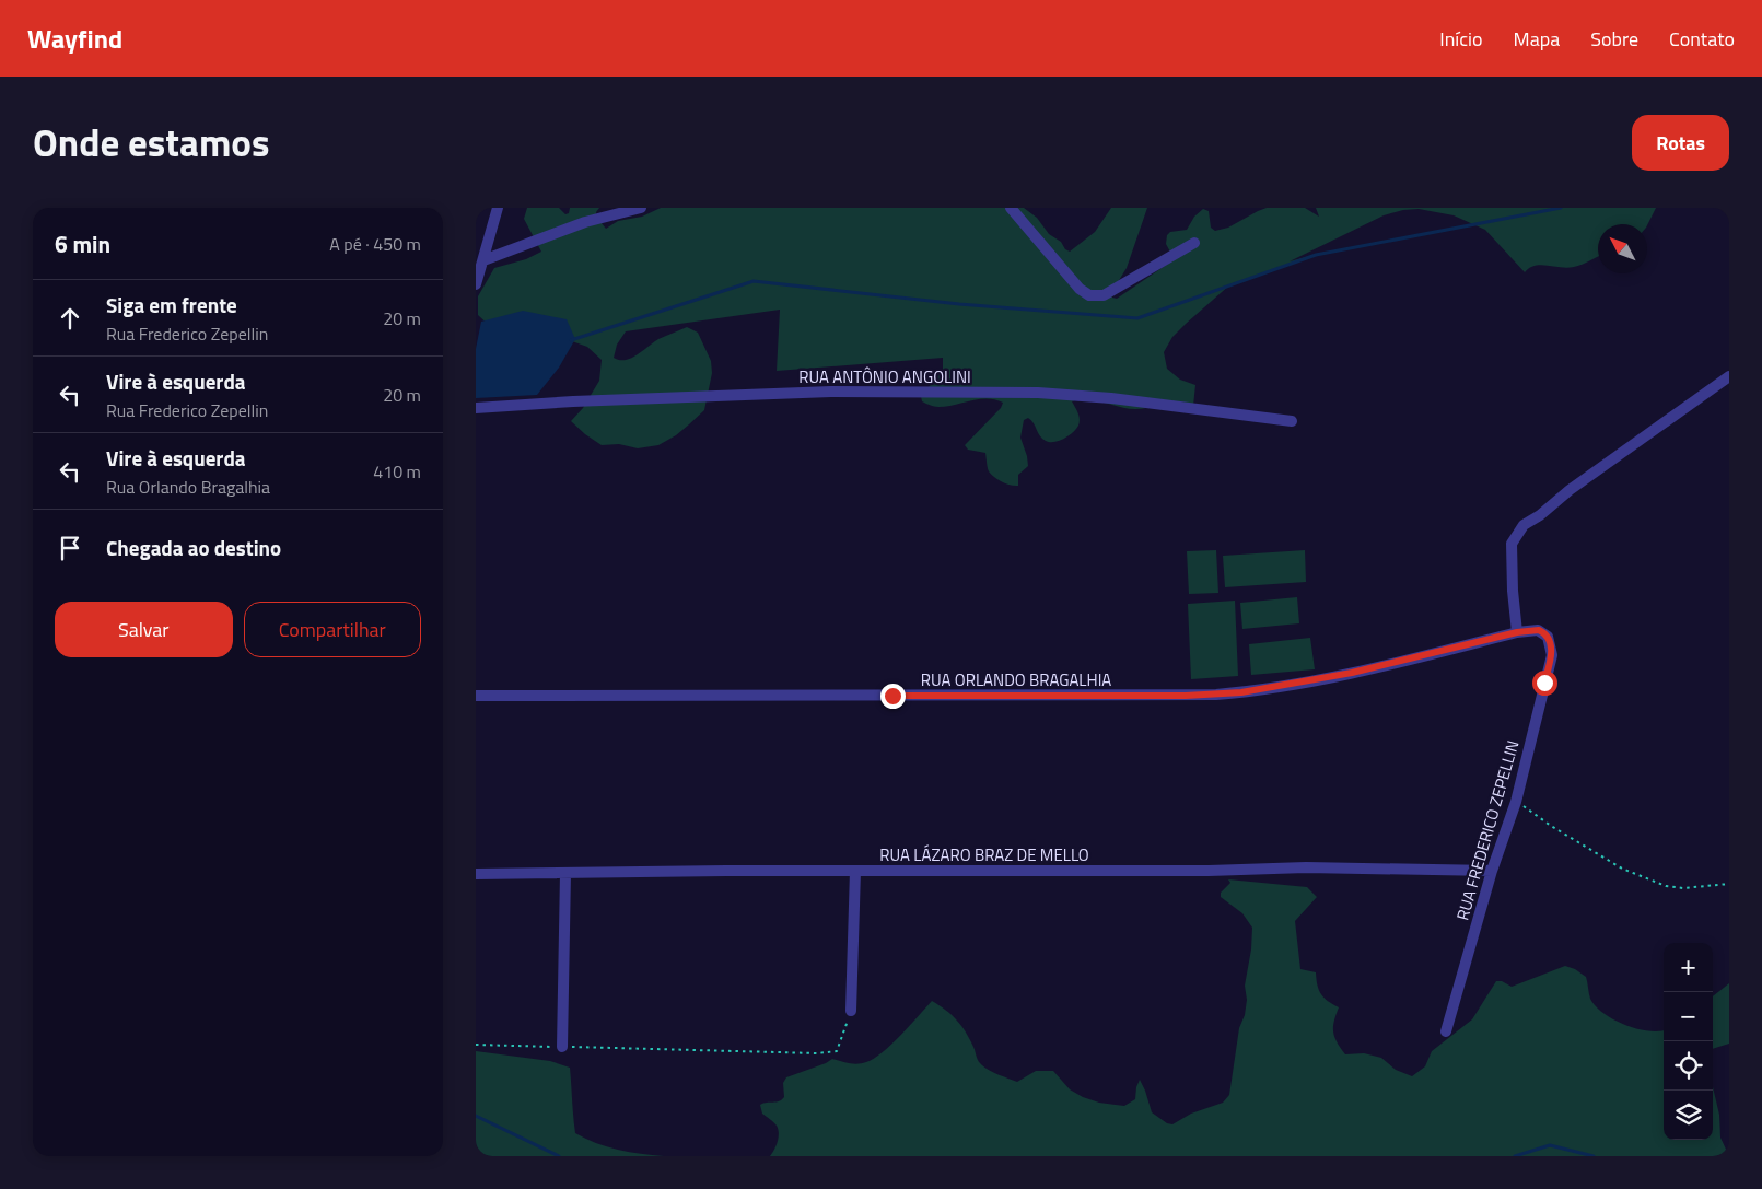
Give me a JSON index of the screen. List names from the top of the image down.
{
  "streets": {
    "street": [
      "RUA ANTÔNIO ANGOLINI",
      "RUA ORLANDO BRAGALHIA",
      "RUA FREDERICO ZEPELLIN",
      "RUA LÁZARO BRAZ DE MELLO"
    ]
  },
  "crossings": [
    ["RUA ORLANDO BRAGALHIA", "RUA FREDERICO ZEPELLIN"],
    ["RUA FREDERICO ZEPELLIN", "RUA LÁZARO BRAZ DE MELLO"]
  ],
  "north": "top left",
  "page": {
    "header": "Wayfind",
    "nav": [
      "Início",
      "Mapa",
      "Sobre",
      "Contato"
    ],
    "title": "Onde estamos",
    "buttons": [
      "Rotas",
      ["Salvar", "Compartilhar"]
    ],
    "heading": ["6 min", "A pé · 450 m"],
    "list": [
      ["Siga em frente", "Rua Frederico Zepellin", "20 m"],
      ["Vire à esquerda", "Rua Frederico Zepellin", "20 m"],
      ["Vire à esquerda", "Rua Orlando Bragalhia", "410 m"],
      "Chegada ao destino"
    ],
    "map_buttons": ["+", "−"]
  }
}
